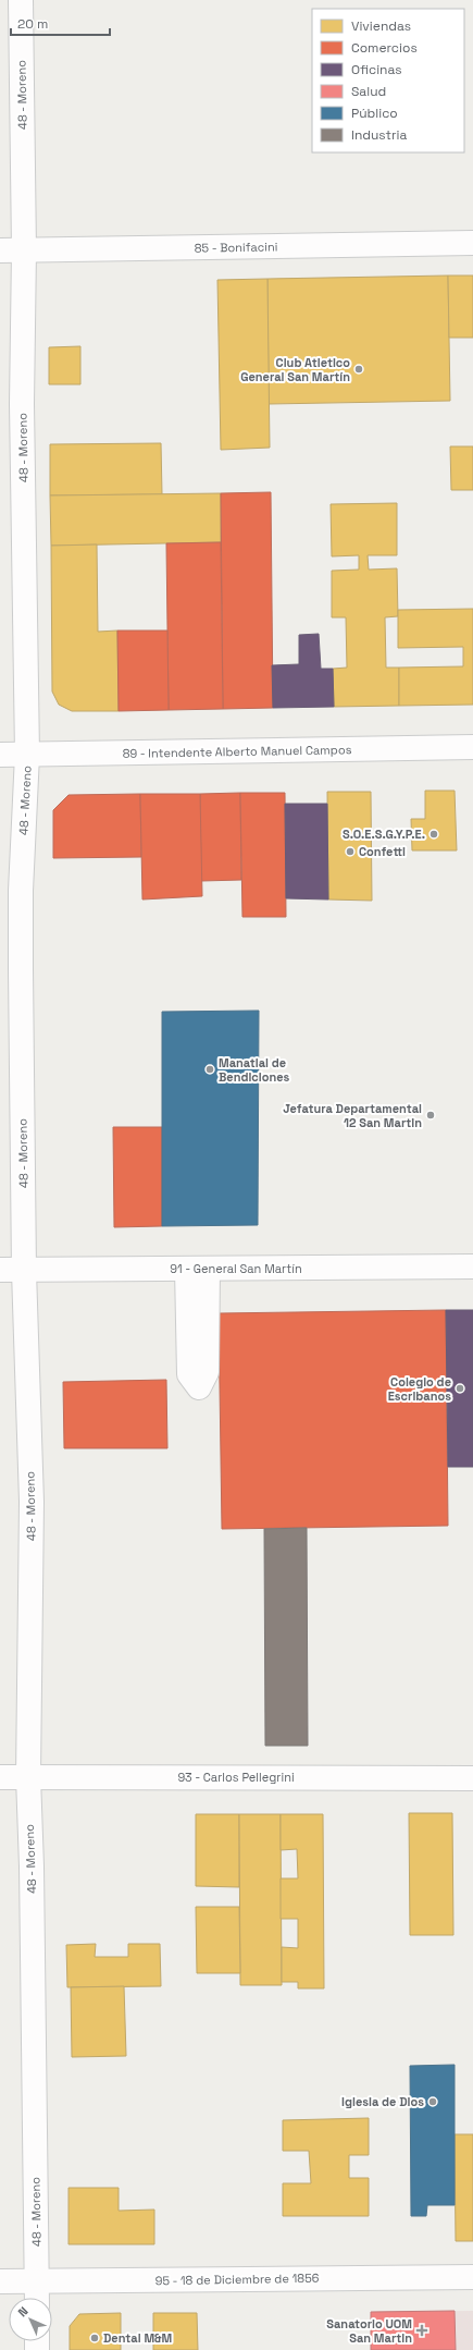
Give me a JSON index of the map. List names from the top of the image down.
{
  "streets": {
    "street": [
      "48 - Moreno",
      "85 - Bonifacini",
      "89 - Intendente Alberto Manuel Campos",
      "91 - General San Martín",
      "93 - Carlos Pellegrini",
      "95 - 18 de Diciembre de 1856"
    ]
  },
  "crossings": [
    ["48 - Moreno", "85 - Bonifacini"],
    ["48 - Moreno", "89 - Intendente Alberto Manuel Campos"],
    ["48 - Moreno", "91 - General San Martín"],
    ["48 - Moreno", "93 - Carlos Pellegrini"],
    ["48 - Moreno", "95 - 18 de Diciembre de 1856"]
  ],
  "places": {
    "other": [
      "Club Atletico General San Martín",
      "S.O.E.S.G.Y.P.E.",
      "Confetti",
      "Manatial de Bendiciones",
      "Jefatura Departamental 12 San Martin",
      "Colegio de Escribanos",
      "Iglesia de Dios",
      "Dental M&M"
    ],
    "health": ["Sanatorio UOM San Martin"]
  },
  "legend": [
    "Viviendas",
    "Comercios",
    "Oficinas",
    "Salud",
    "Público",
    "Industria"
  ],
  "scale_bar": "20 m",
  "north": "top left"
}
